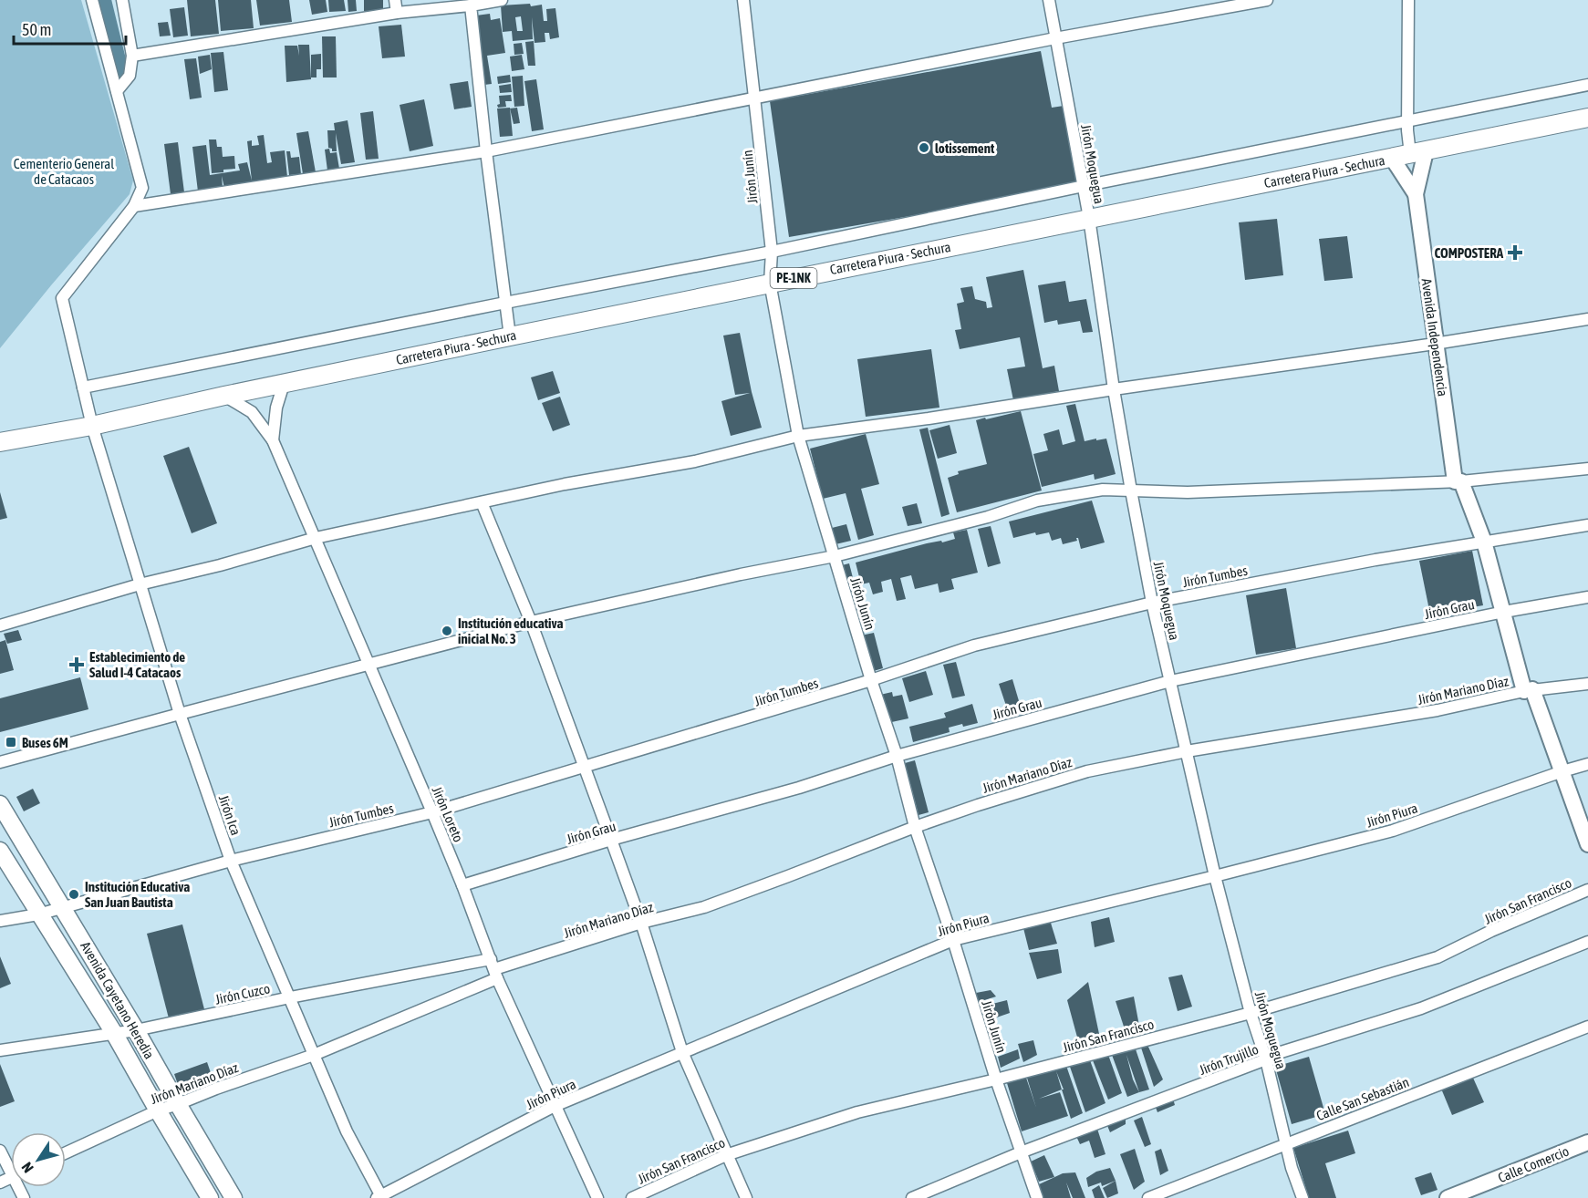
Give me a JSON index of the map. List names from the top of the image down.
{
  "streets": {
    "main road": ["Carretera Piura - Sechura", "PE-1NK", "Avenida Cayetano Heredia"],
    "street": [
      "Jirón Moquegua",
      "Jirón Junín",
      "Avenida Independencia",
      "Jirón Tumbes",
      "Jirón Grau",
      "Jirón Mariano Díaz",
      "Jirón Loreto",
      "Jirón Ica",
      "Jirón Piura",
      "Jirón San Francisco",
      "Jirón Cuzco",
      "Jirón Trujillo",
      "Calle San Sebastián",
      "Calle Comercio"
    ]
  },
  "crossings": [
    ["Jirón Moquegua", "Carretera Piura - Sechura"],
    ["Jirón Moquegua", "Jirón Tumbes"],
    ["Jirón Moquegua", "Jirón Grau"],
    ["Jirón Moquegua", "Jirón Mariano Díaz"],
    ["Jirón Moquegua", "Jirón Piura"],
    ["Jirón Moquegua", "Jirón San Francisco"],
    ["Jirón Moquegua", "Jirón Trujillo"],
    ["Jirón Moquegua", "Calle San Sebastián"],
    ["Carretera Piura - Sechura", "Jirón Junín"],
    ["Carretera Piura - Sechura", "Avenida Independencia"],
    ["Carretera Piura - Sechura", "Jirón Loreto"],
    ["Carretera Piura - Sechura", "Jirón Ica"],
    ["Jirón Junín", "Jirón Tumbes"],
    ["Jirón Junín", "Jirón Grau"],
    ["Jirón Junín", "Jirón Mariano Díaz"],
    ["Jirón Junín", "Jirón Piura"],
    ["Jirón Junín", "Jirón San Francisco"],
    ["Jirón Junín", "Jirón Trujillo"],
    ["Avenida Independencia", "Jirón Tumbes"],
    ["Avenida Independencia", "Jirón Grau"],
    ["Avenida Independencia", "Jirón Mariano Díaz"],
    ["Avenida Independencia", "Jirón Piura"],
    ["Jirón Tumbes", "Jirón Loreto"],
    ["Jirón Tumbes", "Jirón Ica"],
    ["Jirón Tumbes", "Avenida Cayetano Heredia"],
    ["Jirón Grau", "Jirón Loreto"],
    ["Jirón Mariano Díaz", "Jirón Loreto"],
    ["Jirón Mariano Díaz", "Jirón Ica"],
    ["Jirón Mariano Díaz", "Jirón Cuzco"],
    ["Jirón Mariano Díaz", "Avenida Cayetano Heredia"],
    ["Jirón Loreto", "Jirón Piura"],
    ["Jirón Loreto", "Jirón Cuzco"],
    ["Jirón Ica", "Jirón Piura"],
    ["Jirón Ica", "Jirón Cuzco"],
    ["Jirón Cuzco", "Avenida Cayetano Heredia"]
  ],
  "parks": ["Cementerio General de Catacaos"],
  "places": {
    "other": ["lotissement", "Institución educativa inicial No. 3", "Institución Educativa San Juan Bautista"],
    "health": ["COMPOSTERA", "Establecimiento de Salud I-4 Catacaos"],
    "transit": ["Buses 6M"]
  },
  "scale_bar": "50 m",
  "north": "bottom left"
}
